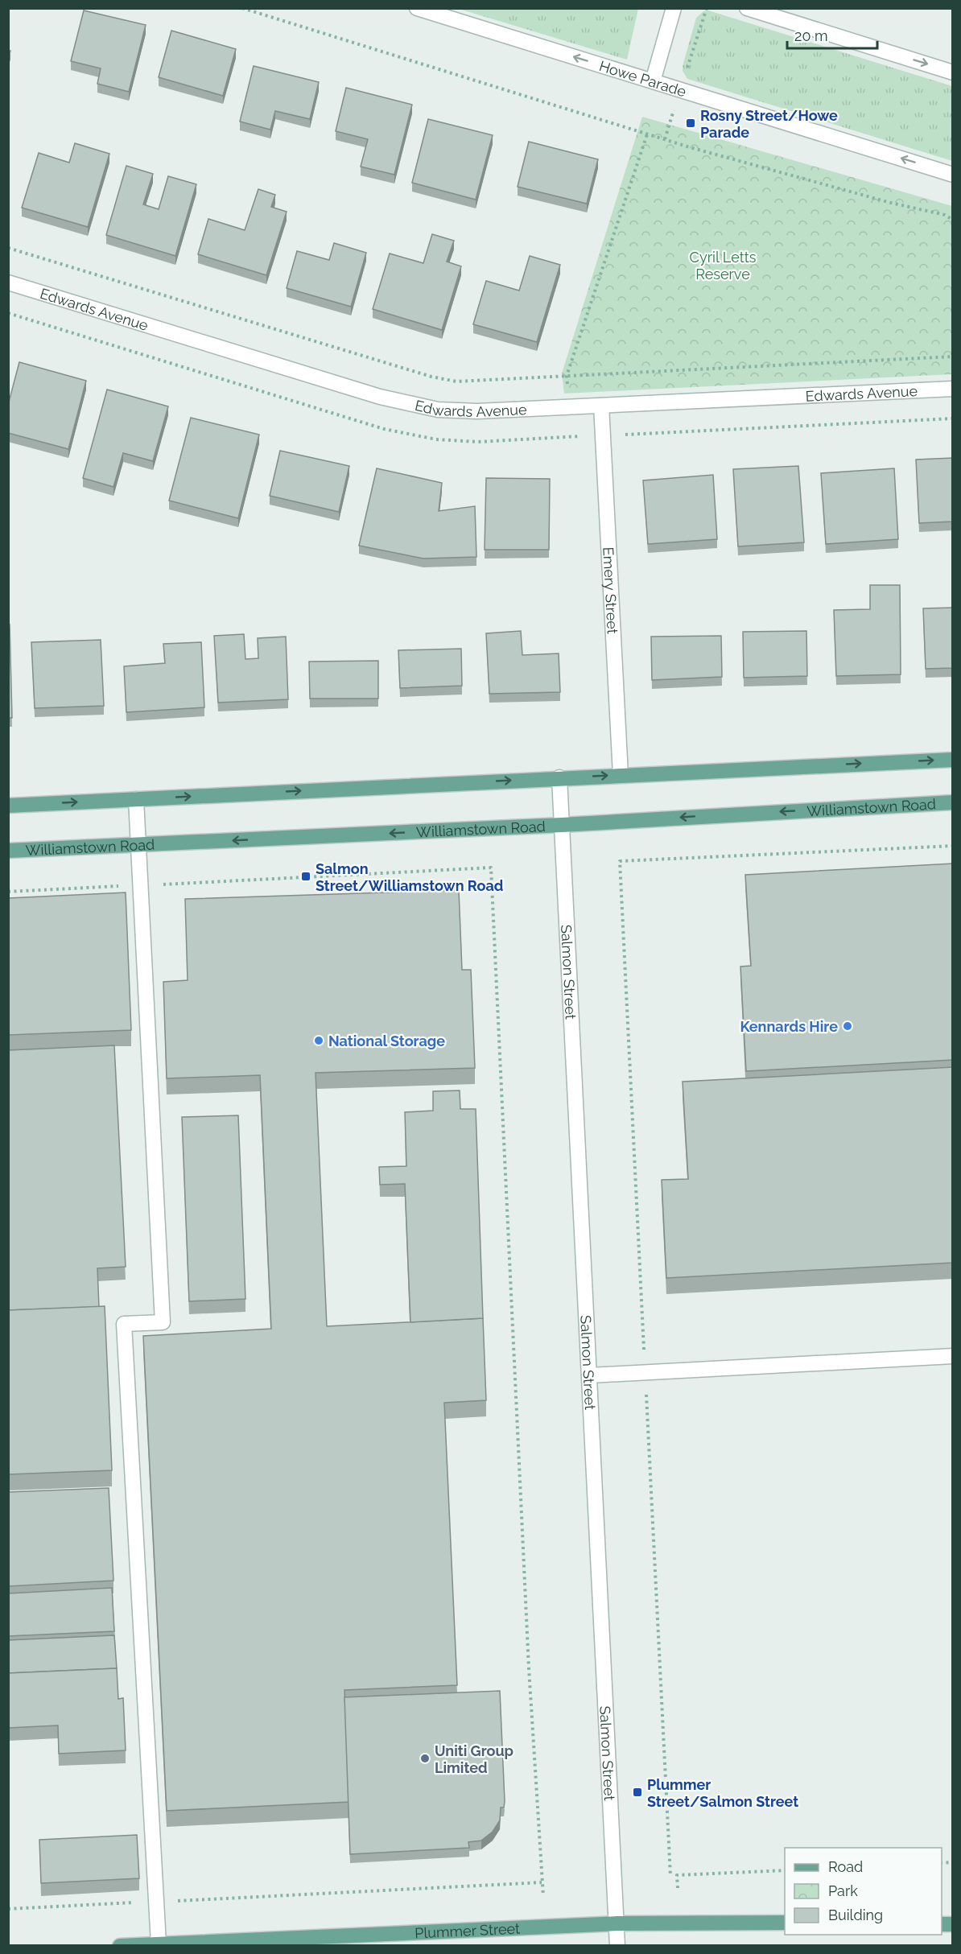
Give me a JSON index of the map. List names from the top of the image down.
{
  "streets": {
    "main road": ["Williamstown Road", "Plummer Street"],
    "street": [
      "Howe Parade",
      "Edwards Avenue",
      "Emery Street",
      "Salmon Street"
    ]
  },
  "crossings": [
    ["Edwards Avenue", "Emery Street"],
    ["Williamstown Road", "Salmon Street"],
    ["Salmon Street", "Plummer Street"]
  ],
  "parks": ["Cyril Letts Reserve"],
  "places": {
    "transit": ["Rosny Street/Howe Parade", "Salmon Street/Williamstown Road", "Plummer Street/Salmon Street"],
    "other": ["Kennards Hire", "National Storage", "Uniti Group Limited"]
  },
  "legend": ["Road", "Park", "Building"],
  "scale_bar": "20 m"
}
